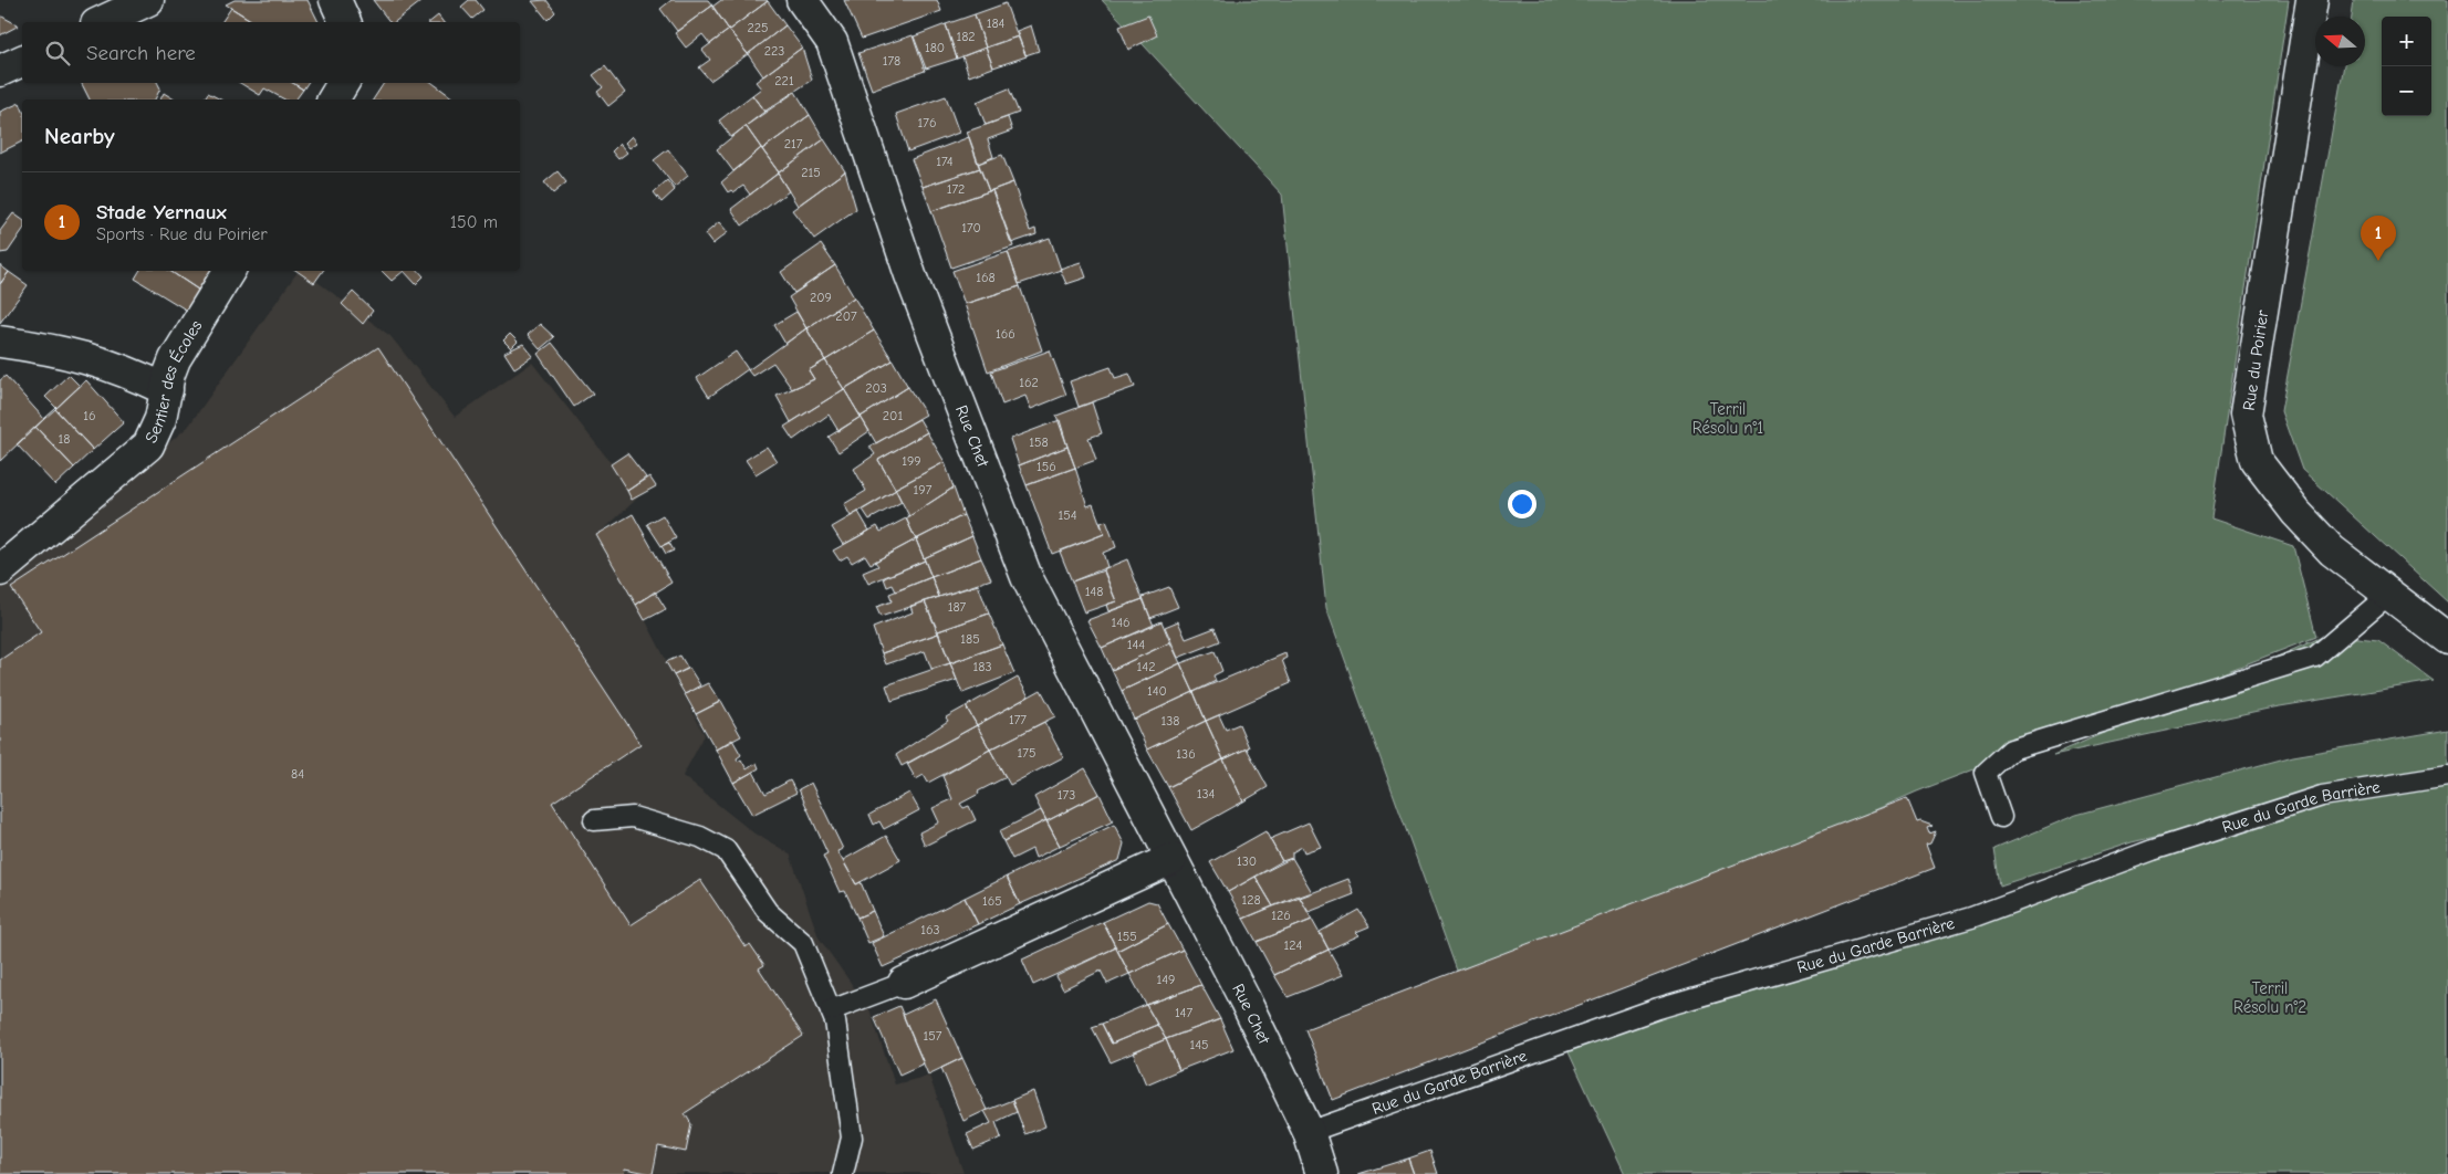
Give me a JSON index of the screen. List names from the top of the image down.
{
  "streets": {
    "street": ["Rue du Poirier", "Sentier des Écoles", "Rue Chet"],
    "lane": ["Rue du Garde Barrière"]
  },
  "crossings": [
    ["Rue Chet", "Rue du Garde Barrière"]
  ],
  "parks": ["Terril Résolu n°1", "Terril Résolu n°2"],
  "house_numbers": [
    "184",
    "225",
    "182",
    "180",
    "223",
    "178",
    "221",
    "176",
    "217",
    "174",
    "215",
    "172",
    "170",
    "168",
    "209",
    "207",
    "166",
    "162",
    "203",
    "16",
    "201",
    "18",
    "158",
    "199",
    "156",
    "197",
    "154",
    "148",
    "187",
    "146",
    "185",
    "144",
    "183",
    "142",
    "140",
    "177",
    "138",
    "175",
    "136",
    "84",
    "134",
    "173",
    "130",
    "128",
    "165",
    "126",
    "163",
    "155",
    "124",
    "149",
    "147",
    "157",
    "145"
  ],
  "north": "left",
  "page": {
    "map_buttons": ["+", "−"],
    "search": "Search here",
    "heading": "Nearby",
    "list": [
      {
        "mark": "1",
        "name": "Stade Yernaux",
        "note": "Sports · Rue du Poirier",
        "value": "150 m"
      }
    ],
    "pins": "1"
  }
}
